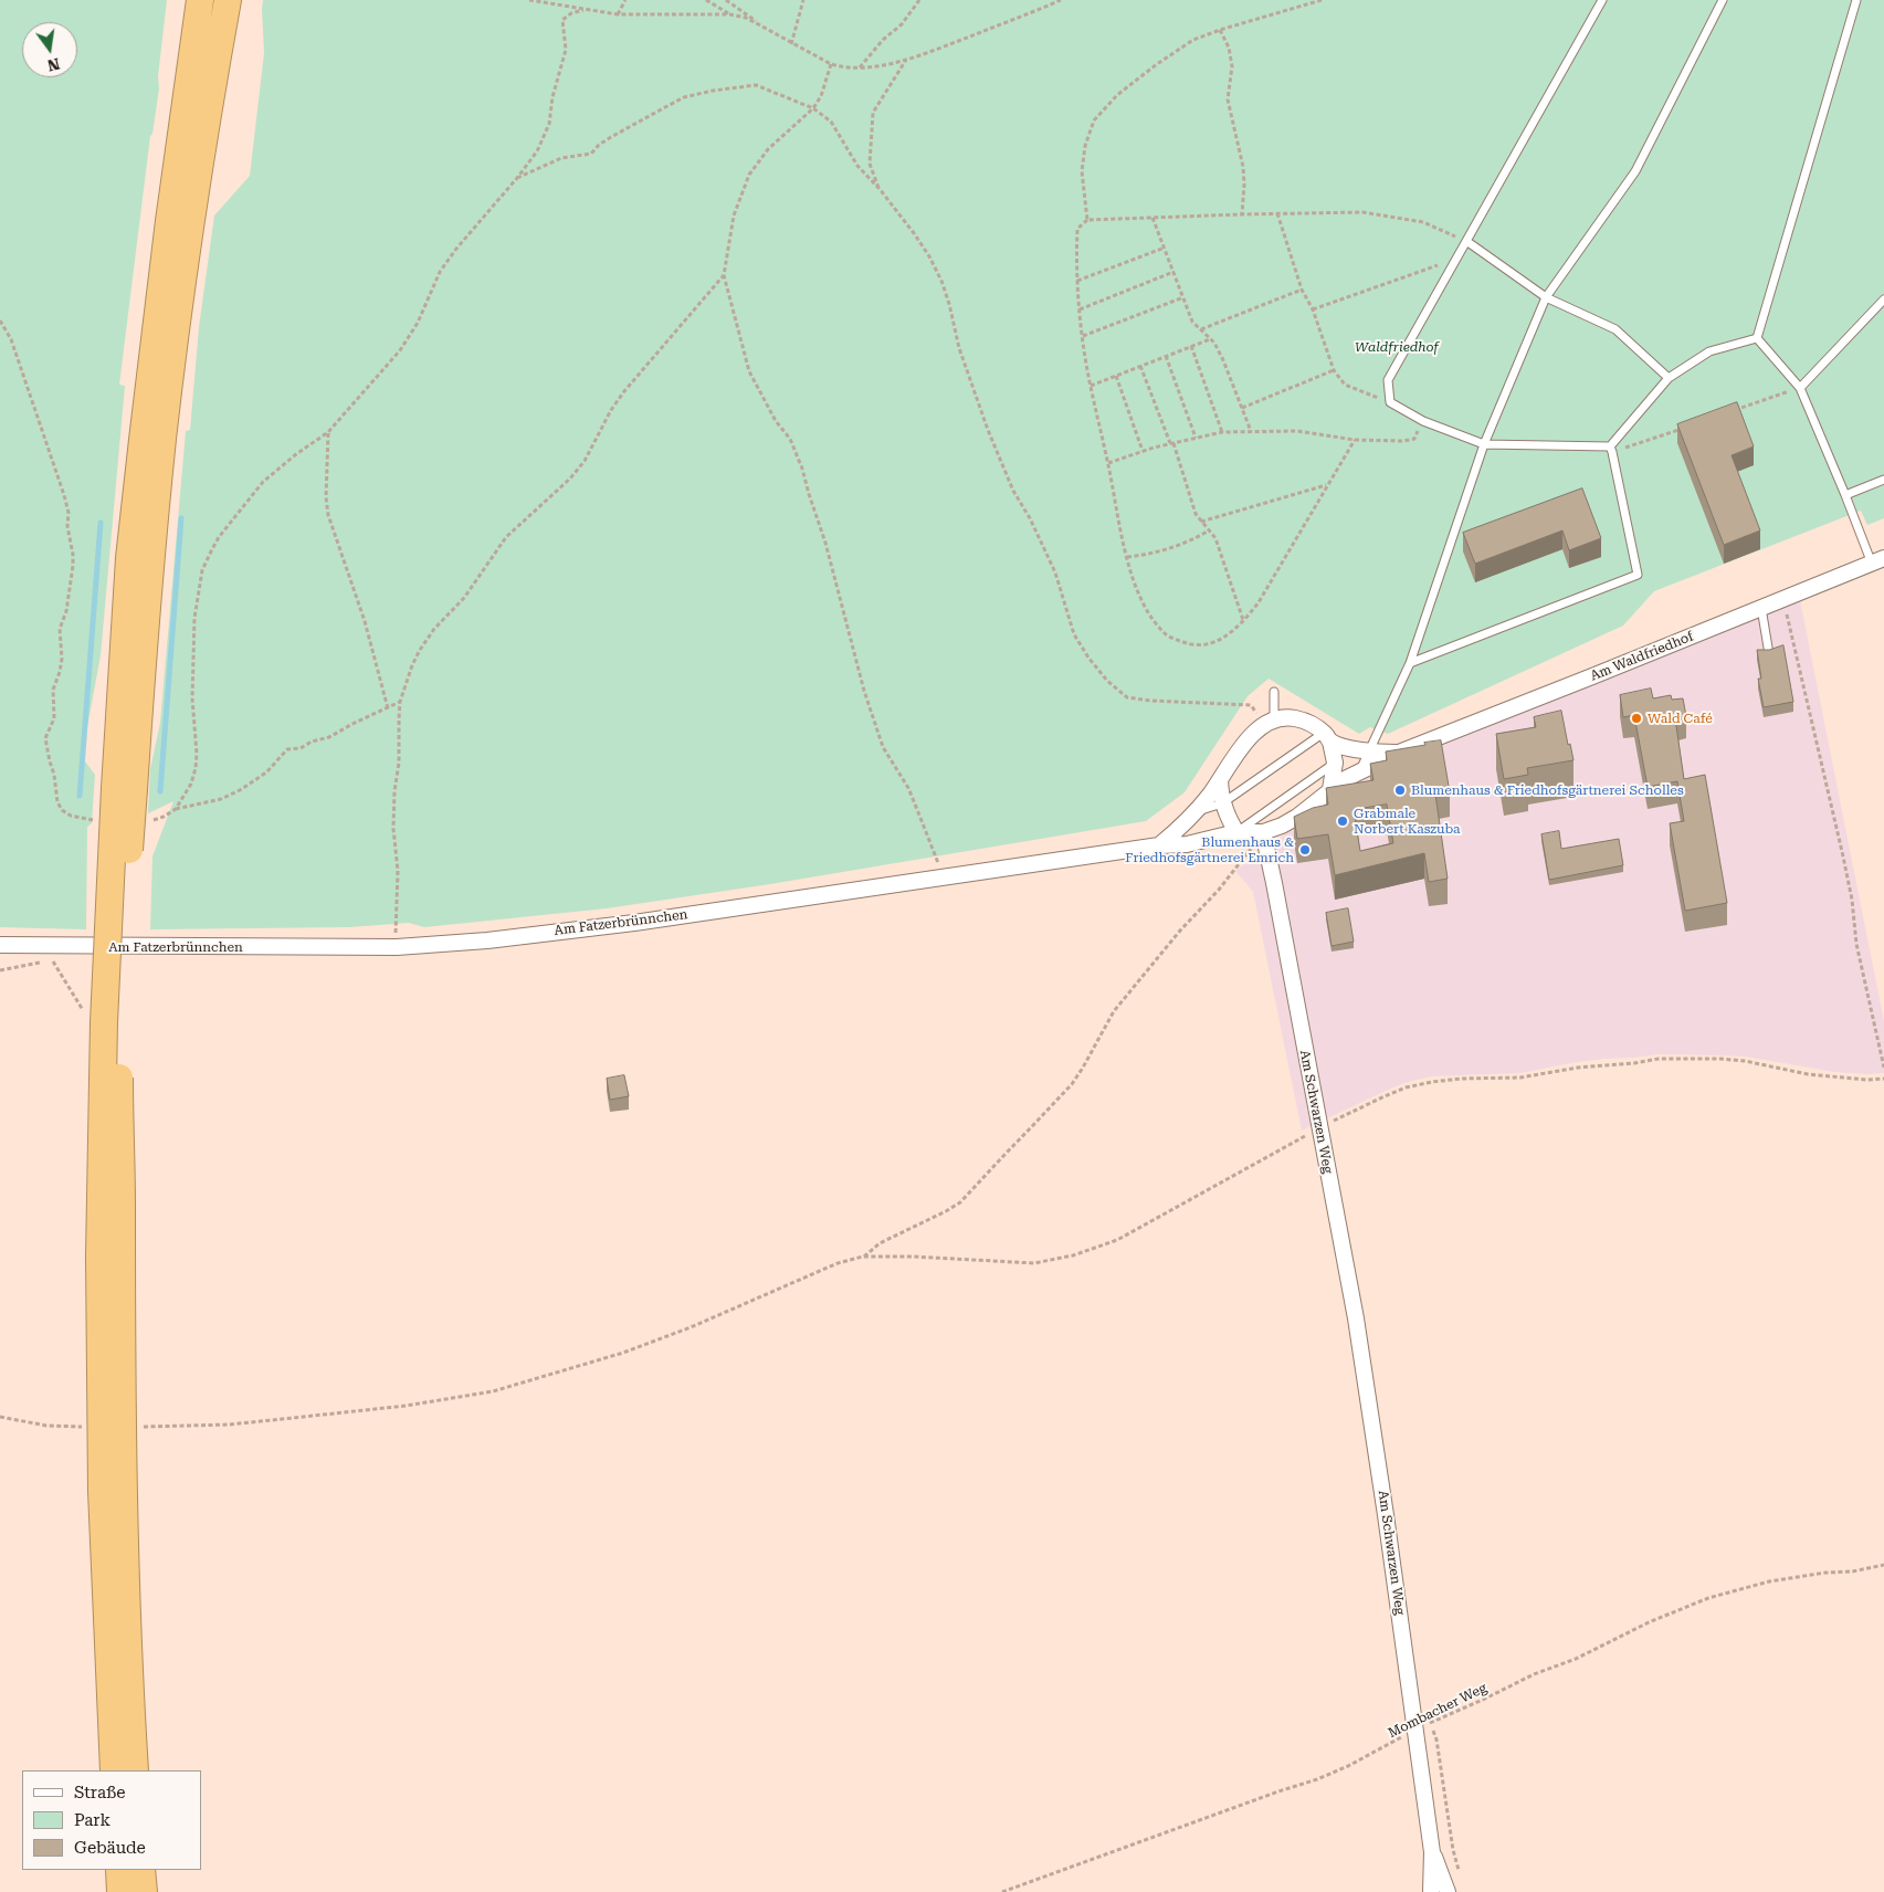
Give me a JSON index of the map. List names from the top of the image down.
{
  "streets": {
    "street": ["Am Waldfriedhof", "Am Fatzerbrünnchen", "Am Schwarzen Weg"],
    "path": ["Mombacher Weg"]
  },
  "crossings": [
    ["Am Schwarzen Weg", "Mombacher Weg"]
  ],
  "parks": ["Waldfriedhof"],
  "places": [
    "Wald Café",
    "Blumenhaus & Friedhofsgärtnerei Scholles",
    "Grabmale Norbert Kaszuba",
    "Blumenhaus & Friedhofsgärtnerei Emrich"
  ],
  "legend": ["Straße", "Park", "Gebäude"],
  "north": "bottom"
}
